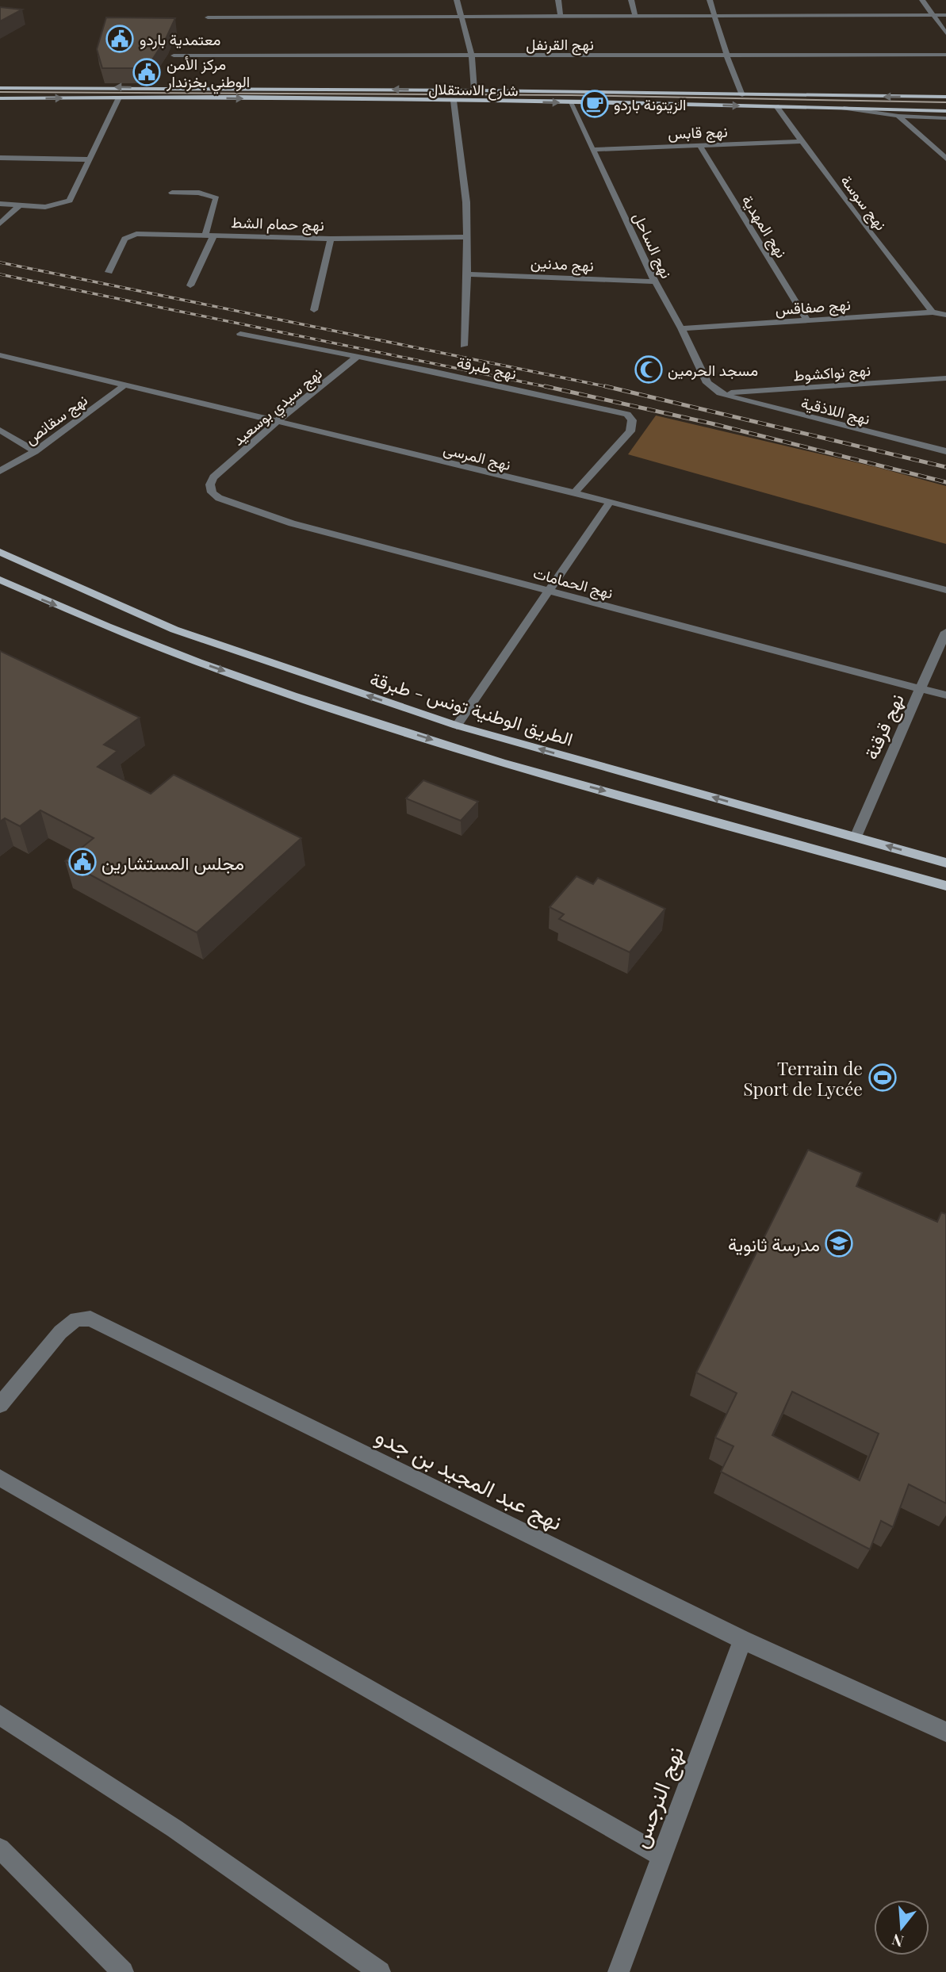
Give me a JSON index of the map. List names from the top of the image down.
{
  "streets": {
    "main road": ["شارع الاستقلال", "الطريق الوطنية تونس - طبرقة"],
    "street": [
      "نهج القرنفل",
      "نهج قابس",
      "نهج سوسة",
      "نهج حمام الشط",
      "نهج المهدية",
      "نهج الساحل",
      "نهج مدنين",
      "نهج صفاقس",
      "نهج طبرقة",
      "نهج نواكشوط",
      "نهج سيدي بوسعيد",
      "نهج اللاذقية",
      "نهج سقانص",
      "نهج المرسى",
      "نهج الحمامات",
      "نهج قرقنة",
      "نهج عبد المجيد بن جدو",
      "نهج النرجس"
    ]
  },
  "crossings": [
    ["شارع الاستقلال", "نهج سوسة"],
    ["شارع الاستقلال", "نهج الساحل"],
    ["نهج قابس", "نهج سوسة"],
    ["نهج قابس", "نهج المهدية"],
    ["نهج قابس", "نهج الساحل"],
    ["نهج سوسة", "نهج صفاقس"],
    ["نهج المهدية", "نهج صفاقس"],
    ["نهج الساحل", "نهج مدنين"],
    ["نهج الساحل", "نهج صفاقس"],
    ["نهج الساحل", "نهج نواكشوط"],
    ["نهج الساحل", "نهج اللاذقية"],
    ["نهج طبرقة", "نهج سيدي بوسعيد"],
    ["نهج طبرقة", "نهج المرسى"],
    ["نهج نواكشوط", "نهج اللاذقية"],
    ["نهج سيدي بوسعيد", "نهج المرسى"],
    ["نهج سيدي بوسعيد", "نهج الحمامات"],
    ["نهج سقانص", "نهج المرسى"],
    ["نهج الحمامات", "نهج قرقنة"],
    ["الطريق الوطنية تونس - طبرقة", "نهج قرقنة"],
    ["نهج عبد المجيد بن جدو", "نهج النرجس"]
  ],
  "places": {
    "public building": ["معتمدية باردو", "مركز الأمن الوطني بخزندار", "مجلس المستشارين"],
    "cafe": ["الزيتونة باردو"],
    "mosque": ["مسجد الحرمين"],
    "sports": ["Terrain de Sport de Lycée"],
    "school or university": ["مدرسة ثانوية"]
  },
  "north": "bottom"
}
